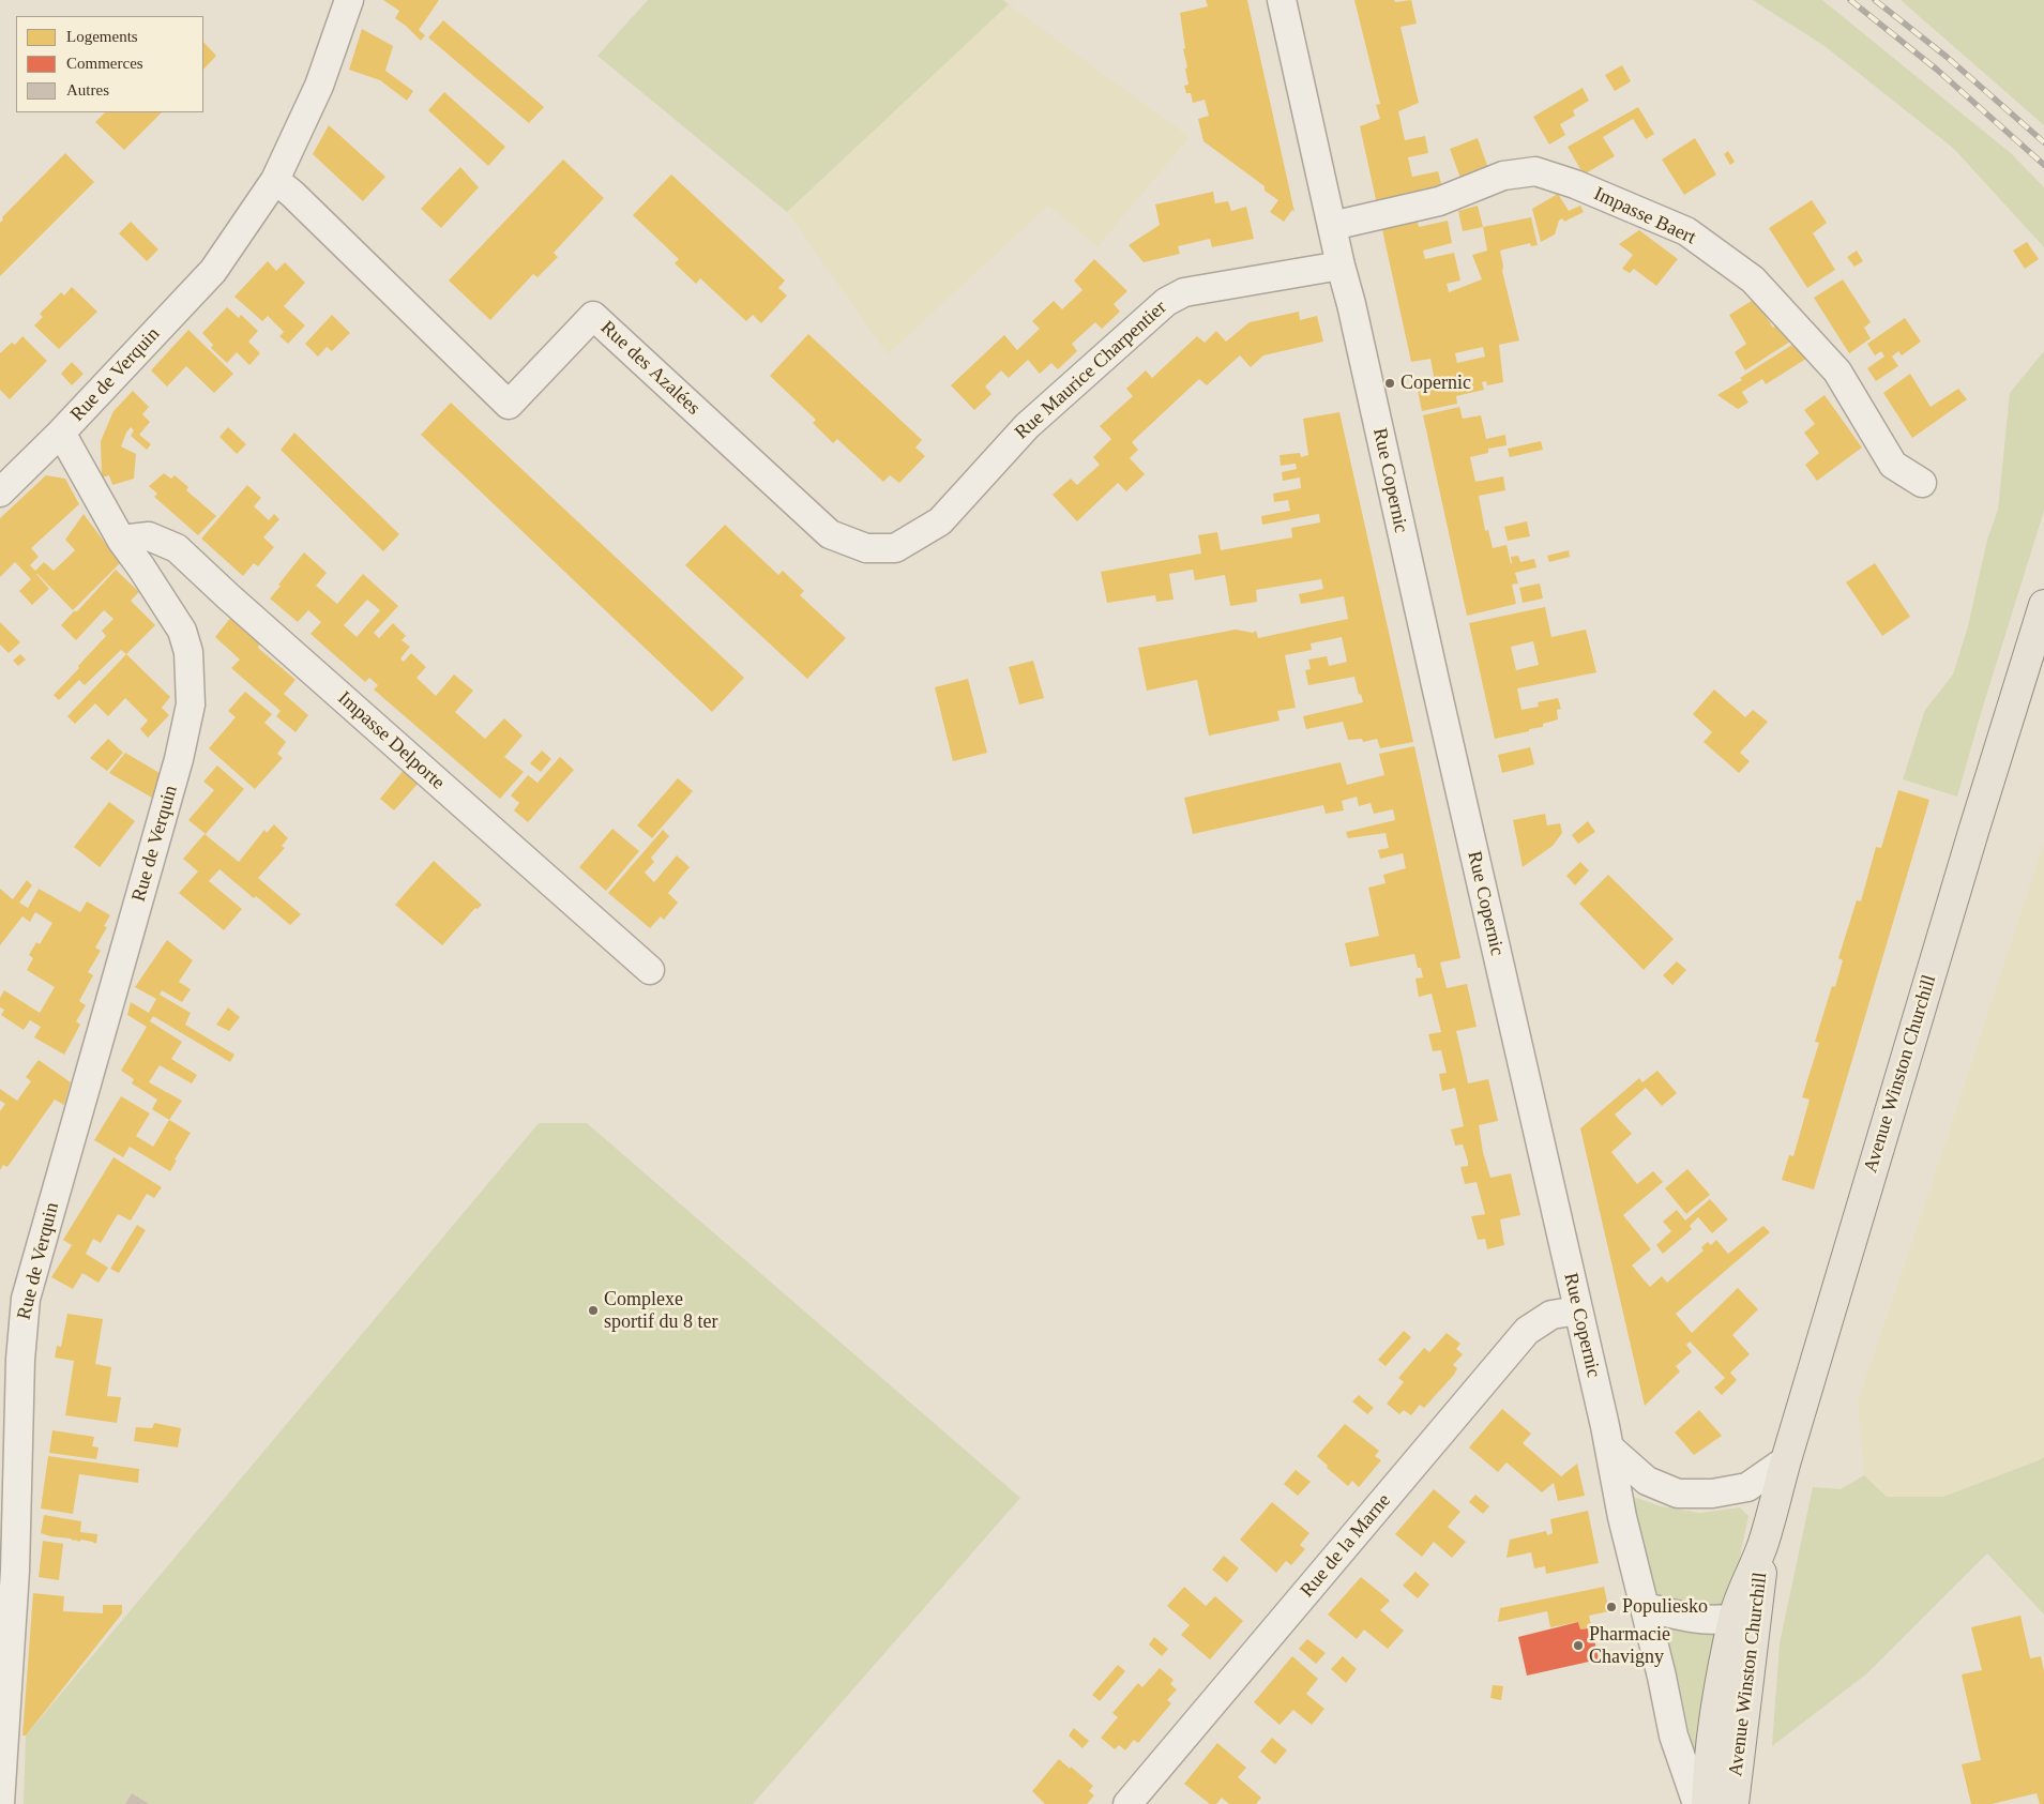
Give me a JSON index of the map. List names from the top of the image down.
{
  "streets": {
    "main road": ["Avenue Winston Churchill"],
    "street": [
      "Impasse Baert",
      "Rue des Azalées",
      "Rue Maurice Charpentier",
      "Rue de Verquin",
      "Rue Copernic",
      "Impasse Delporte",
      "Rue de la Marne"
    ]
  },
  "crossings": [
    ["Impasse Baert", "Rue Copernic"],
    ["Rue des Azalées", "Rue Maurice Charpentier"],
    ["Rue des Azalées", "Rue de Verquin"],
    ["Rue Maurice Charpentier", "Rue Copernic"],
    ["Rue de Verquin", "Impasse Delporte"],
    ["Rue Copernic", "Rue de la Marne"]
  ],
  "places": [
    "Copernic",
    "Complexe sportif du 8 ter",
    "Populiesko",
    "Pharmacie Chavigny"
  ],
  "legend": ["Logements", "Commerces", "Autres"]
}
